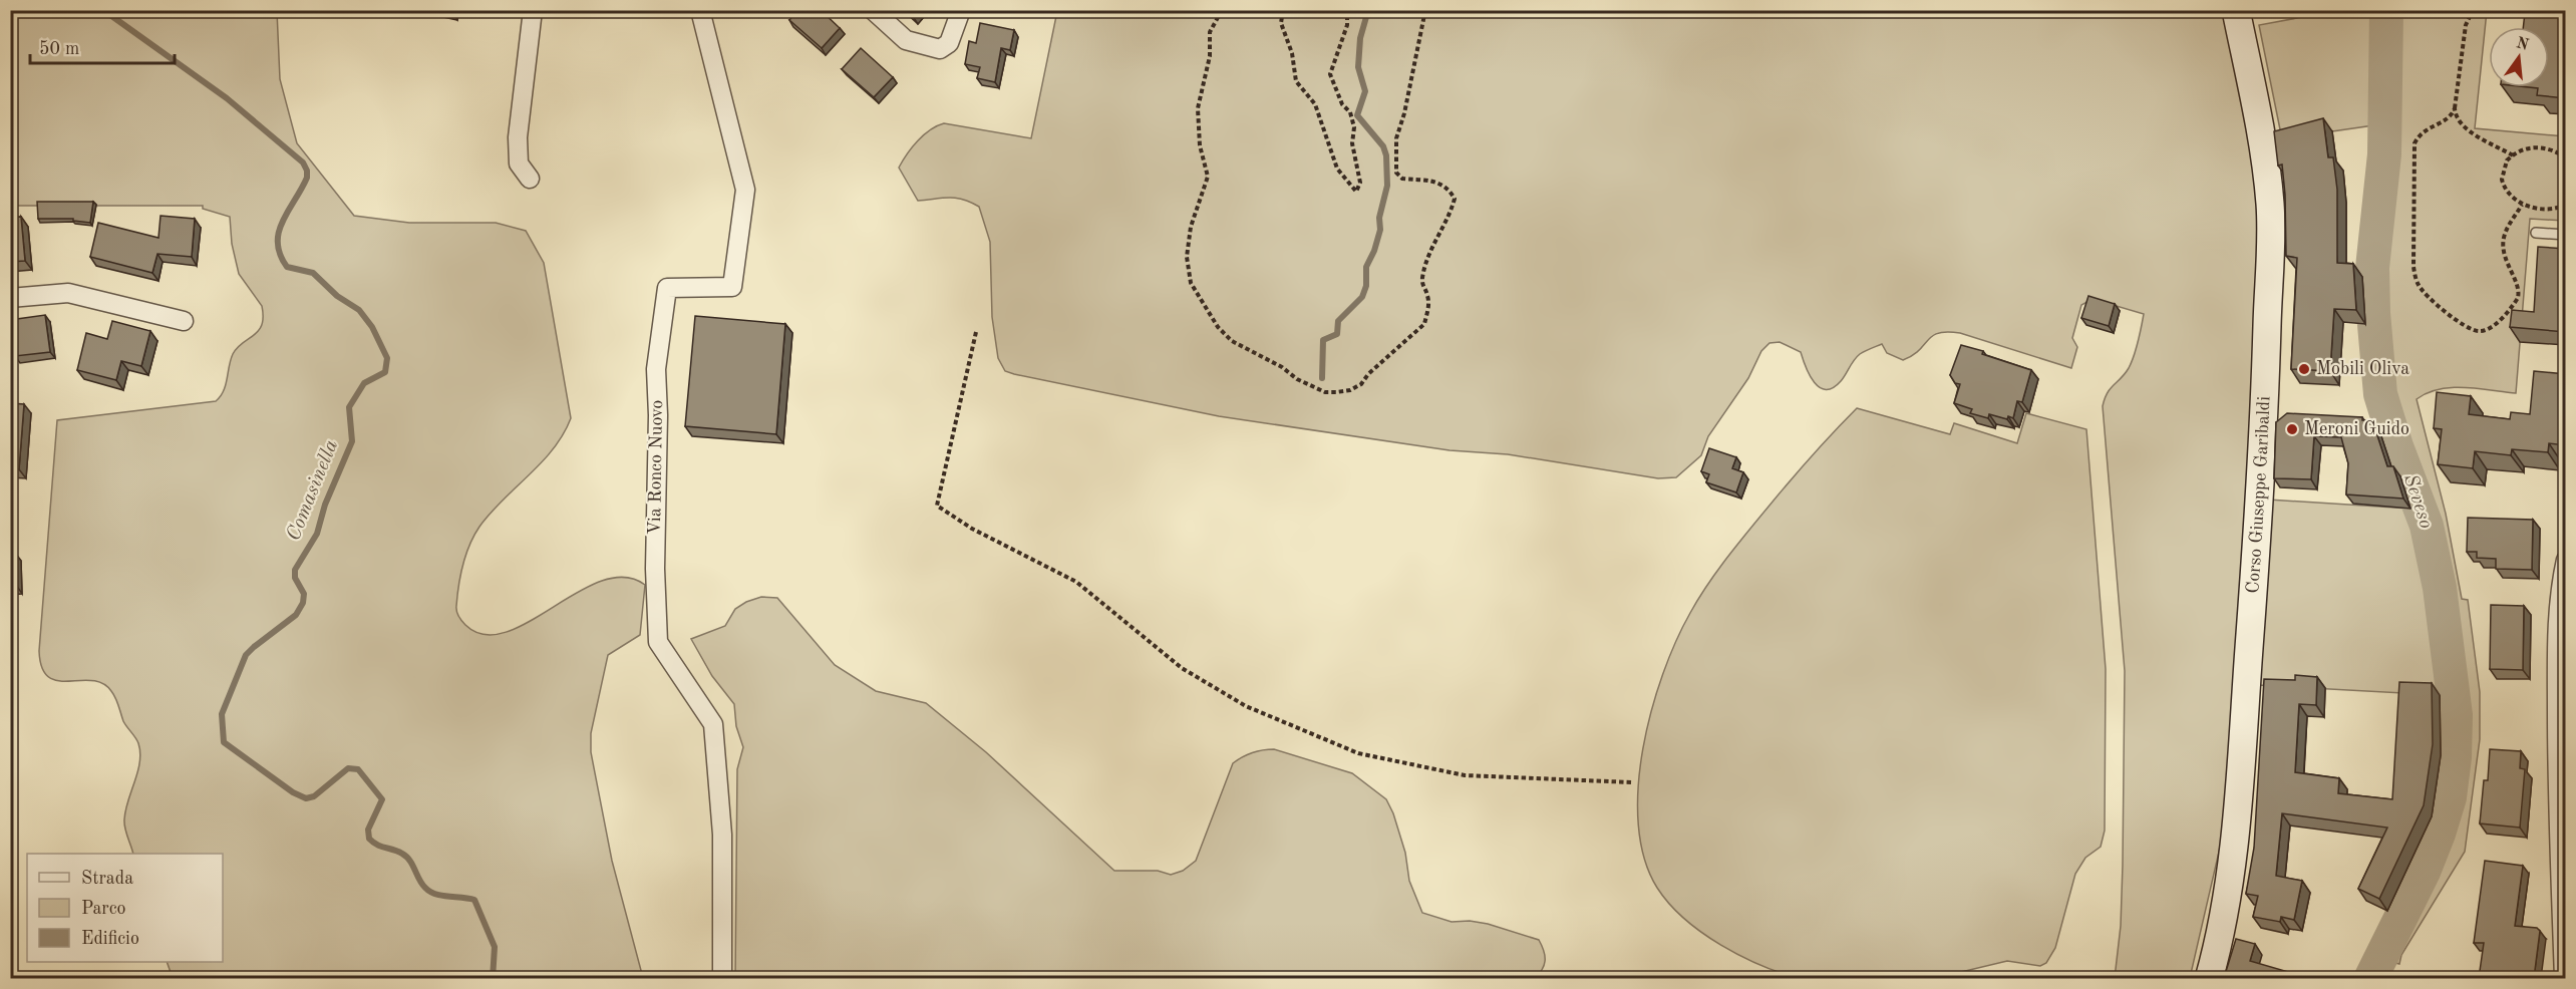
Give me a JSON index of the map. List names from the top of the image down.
{
  "streets": {
    "main road": ["Corso Giuseppe Garibaldi"],
    "street": ["Via Ronco Nuovo"]
  },
  "water": ["Comasinella", "Seveso"],
  "places": ["Mobili Oliva", "Meroni Guido"],
  "legend": ["Strada", "Parco", "Edificio"],
  "scale_bar": "50 m",
  "north": "top"
}
